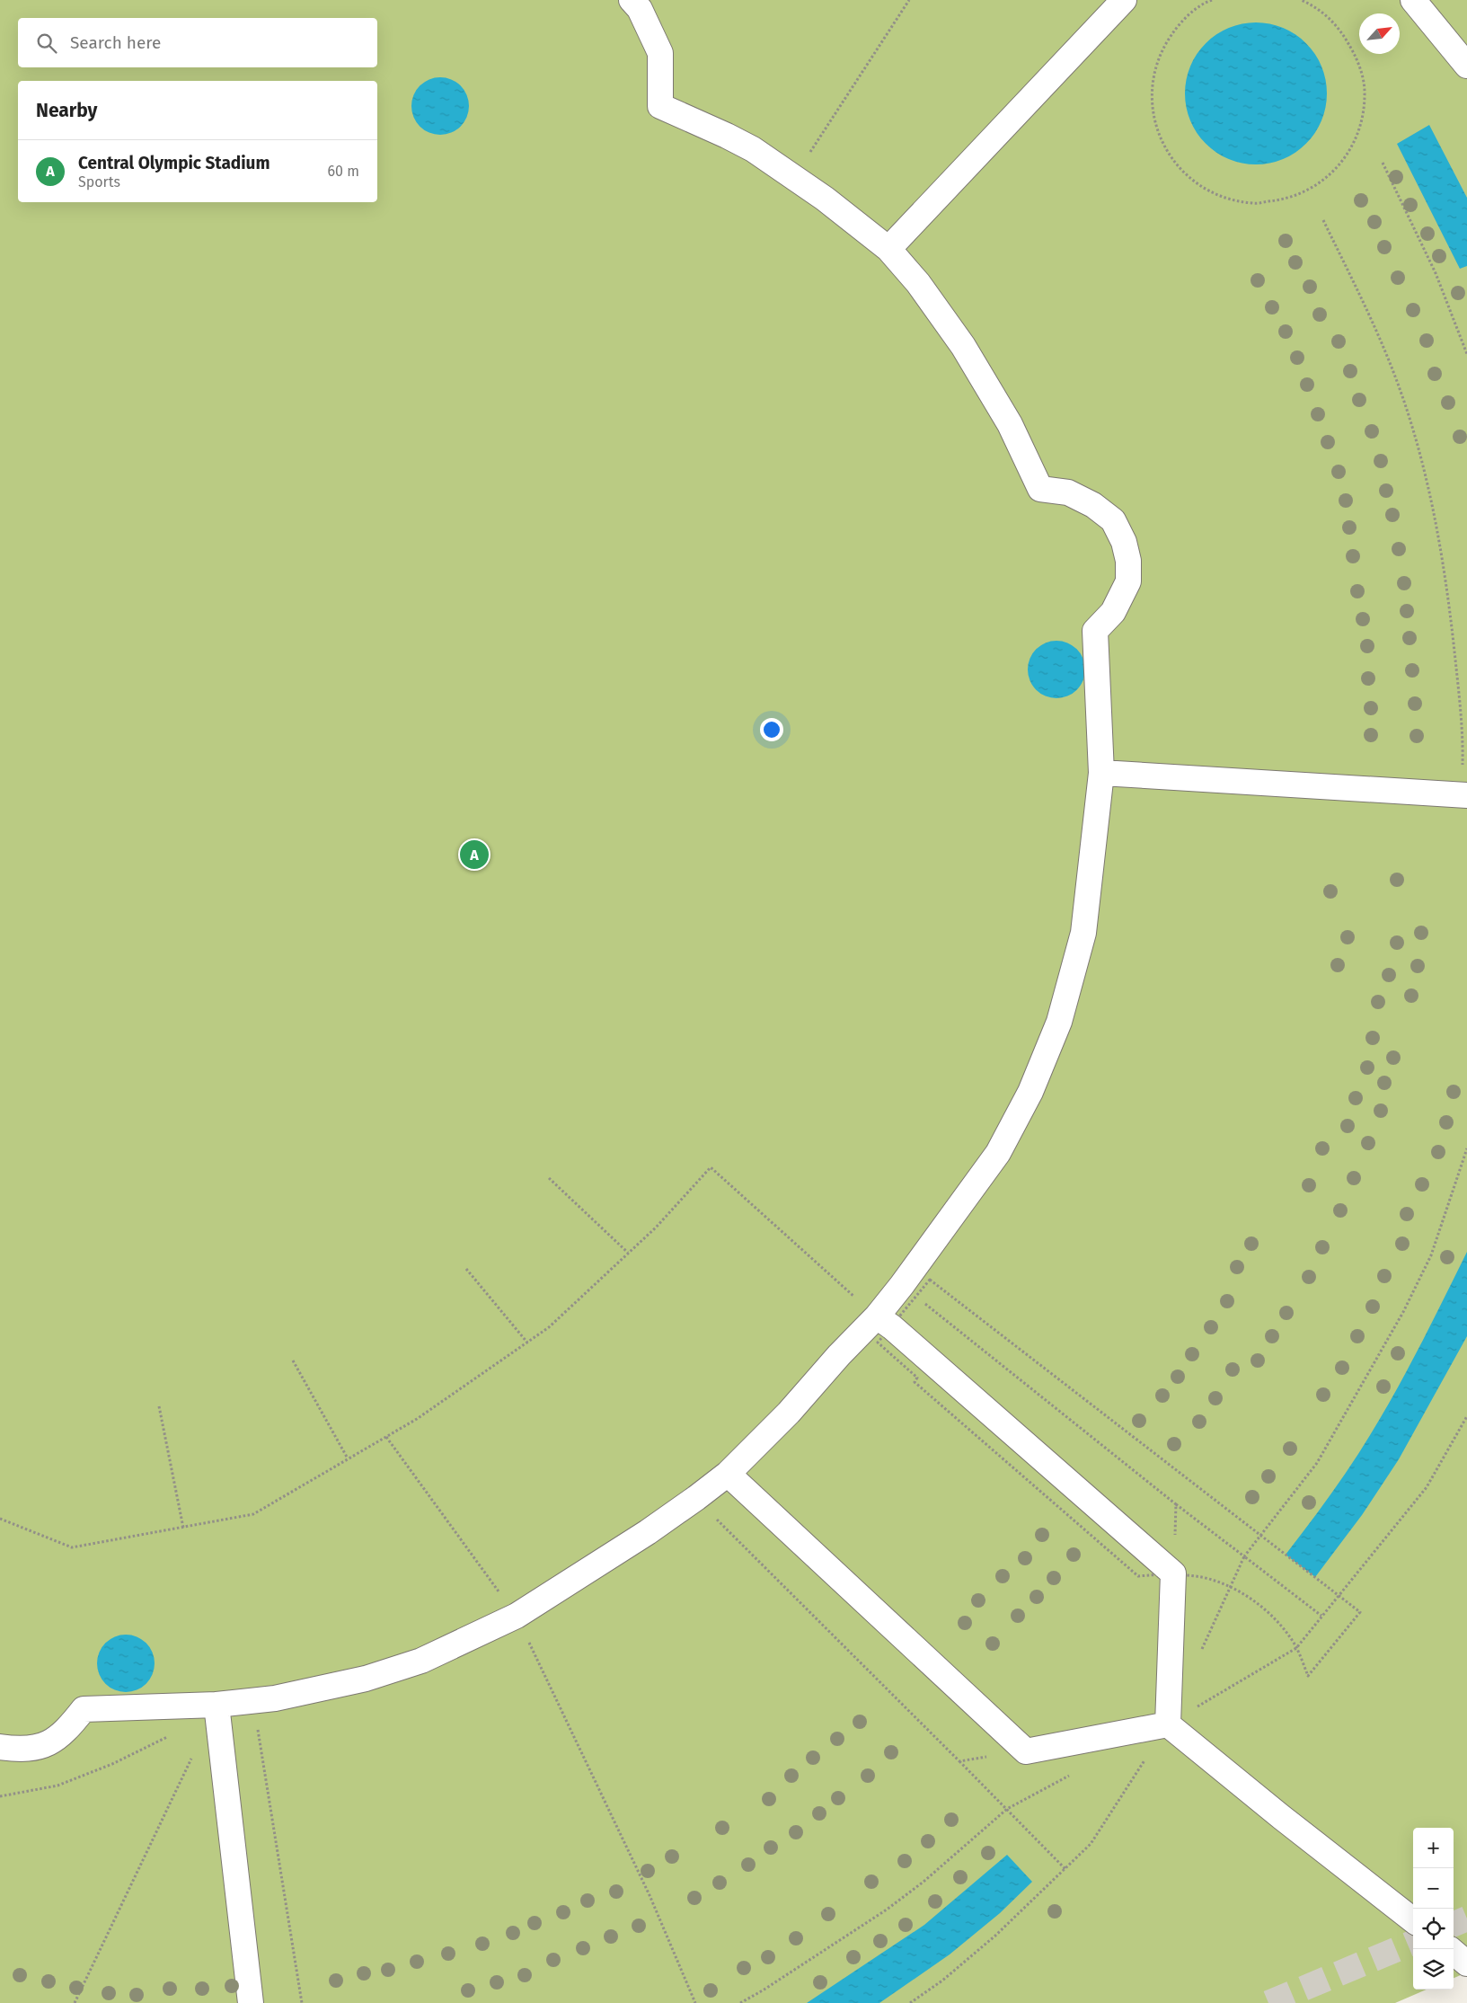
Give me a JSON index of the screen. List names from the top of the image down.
{
  "north": "top right",
  "page": {
    "search": "Search here",
    "heading": "Nearby",
    "list": [
      {
        "mark": "A",
        "name": "Central Olympic Stadium",
        "note": "Sports",
        "value": "60 m"
      }
    ],
    "pins": "A",
    "map_buttons": ["+", "−"]
  }
}
